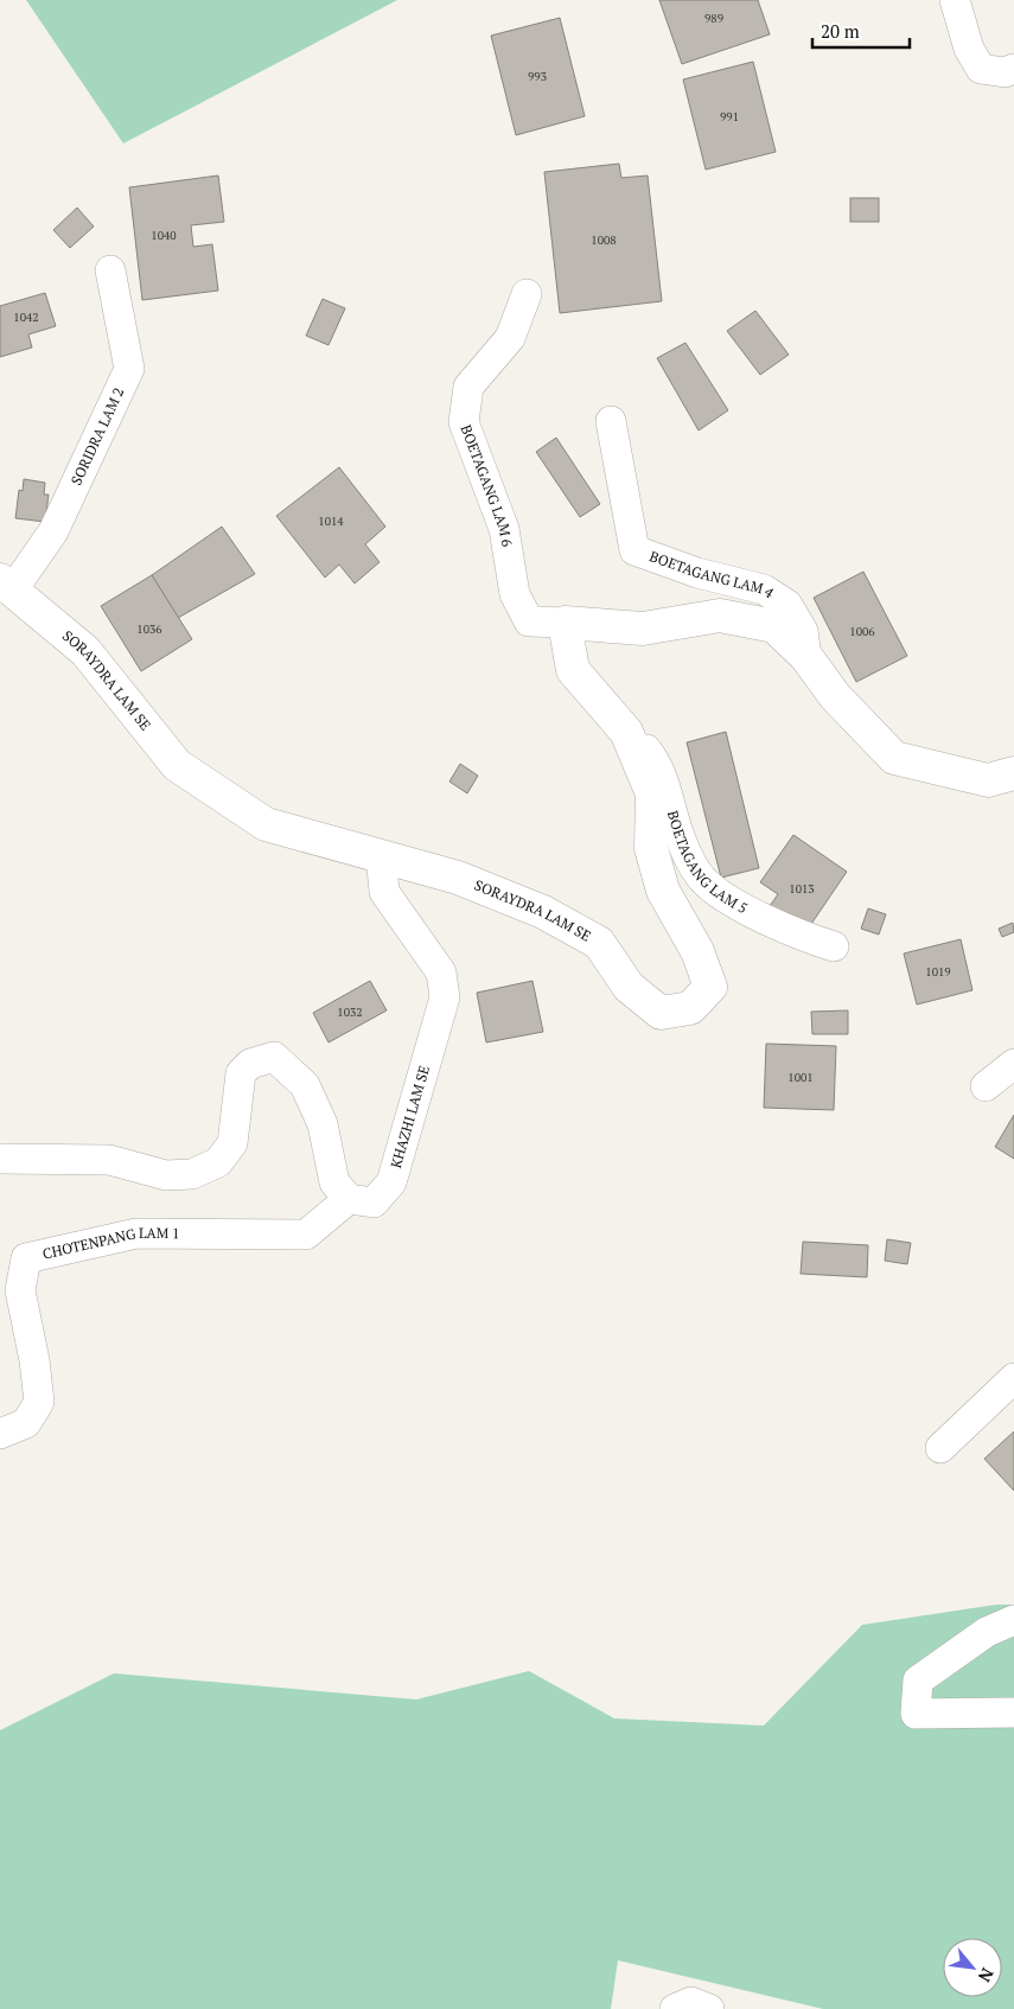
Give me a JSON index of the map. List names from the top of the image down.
{
  "streets": {
    "street": [
      "SORIDRA LAM 2",
      "BOETAGANG LAM 6",
      "BOETAGANG LAM 4",
      "SORAYDRA LAM SE",
      "BOETAGANG LAM 5",
      "KHAZHI LAM SE",
      "CHOTENPANG LAM 1"
    ]
  },
  "crossings": [
    ["SORIDRA LAM 2", "SORAYDRA LAM SE"],
    ["BOETAGANG LAM 6", "SORAYDRA LAM SE"],
    ["SORAYDRA LAM SE", "BOETAGANG LAM 5"],
    ["SORAYDRA LAM SE", "KHAZHI LAM SE"],
    ["KHAZHI LAM SE", "CHOTENPANG LAM 1"]
  ],
  "house_numbers": [
    "989",
    "993",
    "991",
    "1040",
    "1008",
    "1042",
    "1014",
    "1036",
    "1006",
    "1013",
    "1019",
    "1032",
    "1001"
  ],
  "scale_bar": "20 m",
  "north": "bottom right"
}
